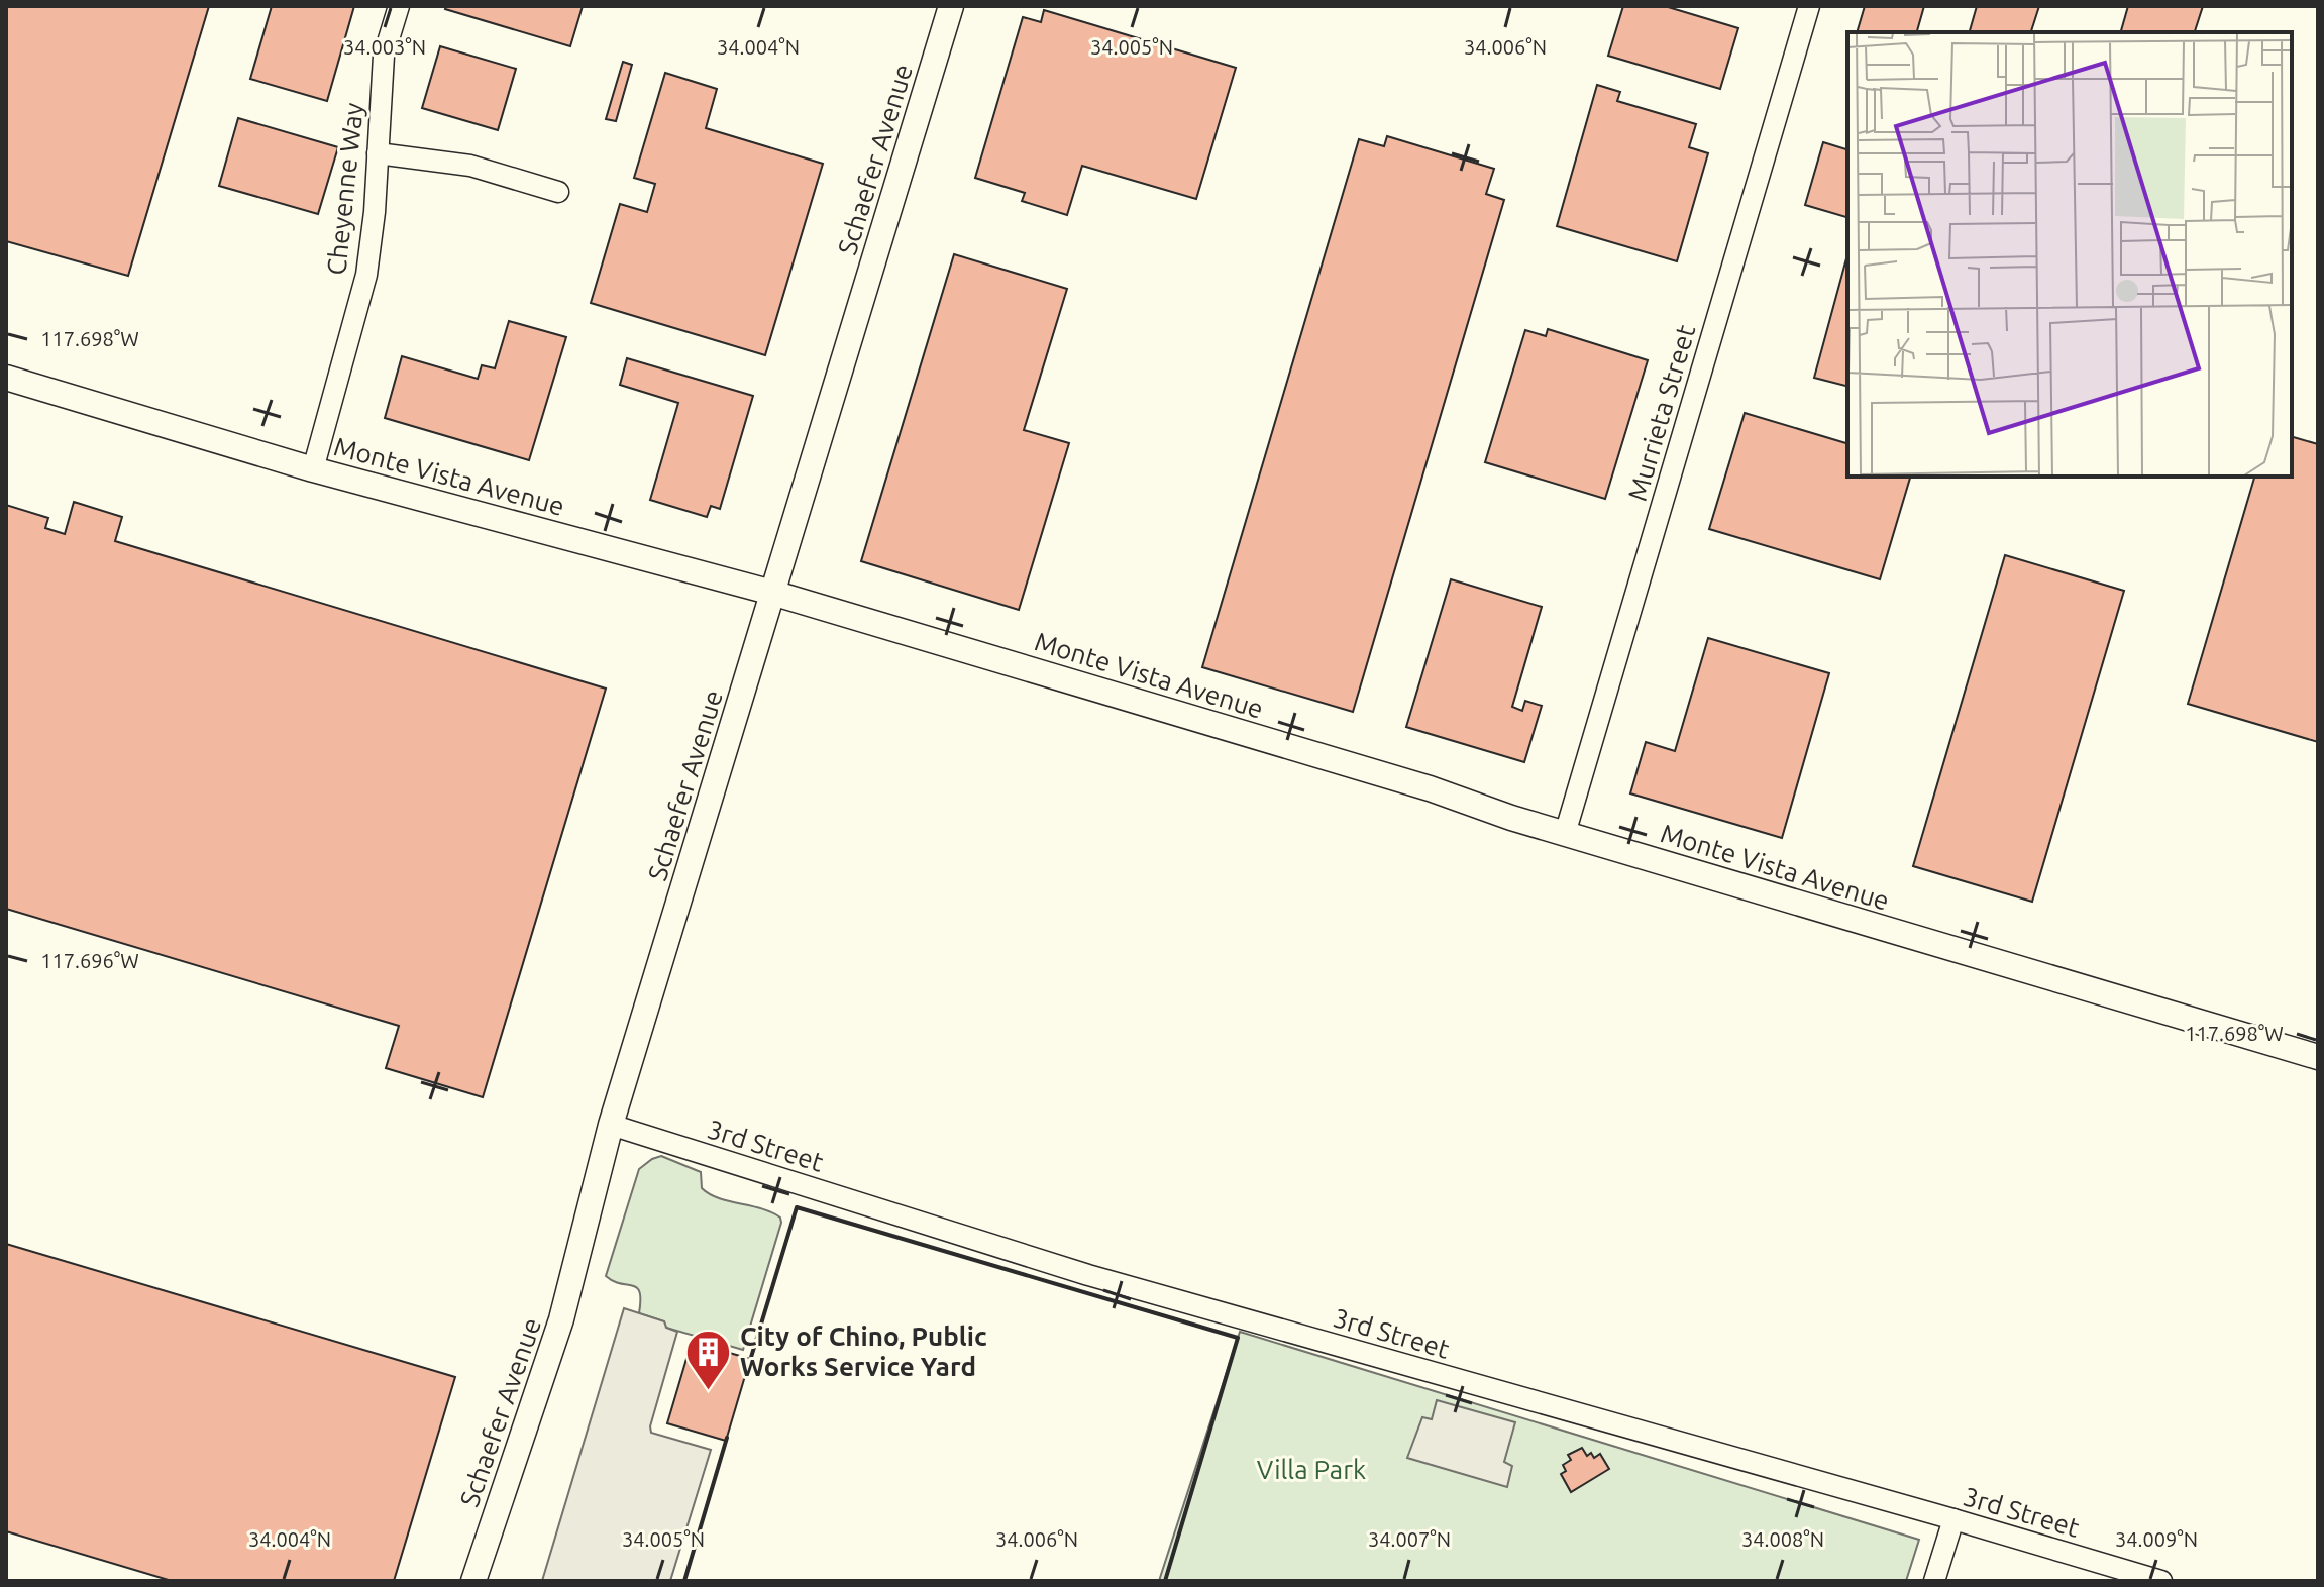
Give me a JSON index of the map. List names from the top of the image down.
{
  "streets": {
    "street": [
      "Schaefer Avenue",
      "Cheyenne Way",
      "Murrieta Street",
      "Monte Vista Avenue",
      "3rd Street"
    ]
  },
  "crossings": [
    ["Schaefer Avenue", "Monte Vista Avenue"],
    ["Schaefer Avenue", "3rd Street"],
    ["Cheyenne Way", "Monte Vista Avenue"],
    ["Murrieta Street", "Monte Vista Avenue"]
  ],
  "parks": ["Villa Park"],
  "places": {
    "building": ["City of Chino, Public Works Service Yard"]
  },
  "coordinates": [
    "34.003°N",
    "34.004°N",
    "34.005°N",
    "34.006°N",
    "117.698°W",
    "117.696°W",
    "34.007°N",
    "34.008°N",
    "34.009°N"
  ]
}
